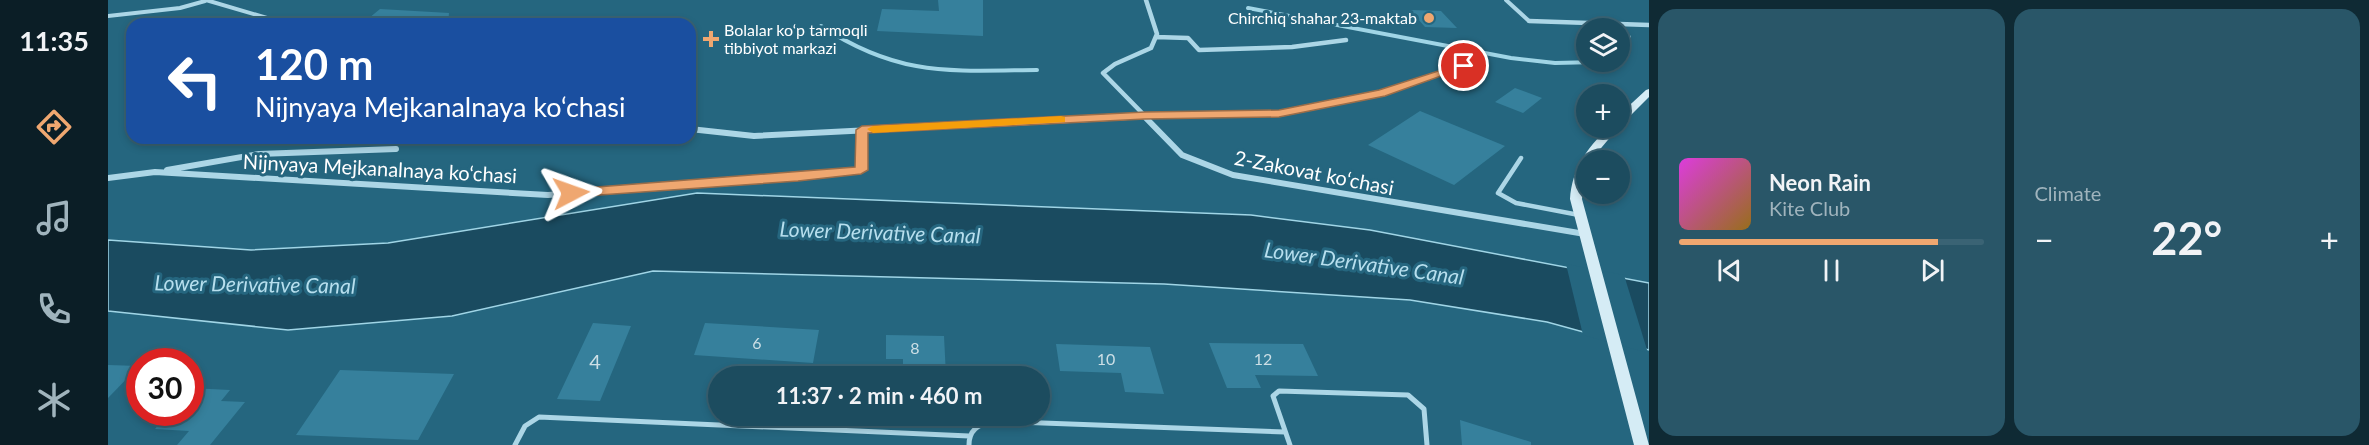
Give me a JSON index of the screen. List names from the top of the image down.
{
  "streets": {
    "street": ["Nijnyaya Mejkanalnaya ko‘chasi", "2-Zakovat ko‘chasi"]
  },
  "water": ["Lower Derivative Canal"],
  "places": {
    "other": ["Chirchiq shahar 23-maktab"],
    "health": ["Bolalar ko‘p tarmoqli tibbiyot markazi"]
  },
  "house_numbers": [
    "6",
    "8",
    "10",
    "12",
    "4"
  ],
  "page": {
    "tabs": "11:35",
    "tile": "Climate",
    "map_buttons": ["+", "−"],
    "turn": ["120 m", "Nijnyaya Mejkanalnaya ko‘chasi"],
    "song": ["Neon Rain", "Kite Club"],
    "heat": ["−", "22°", "+"],
    "limit": "30",
    "trip": "11:37 · 2 min · 460 m"
  }
}
